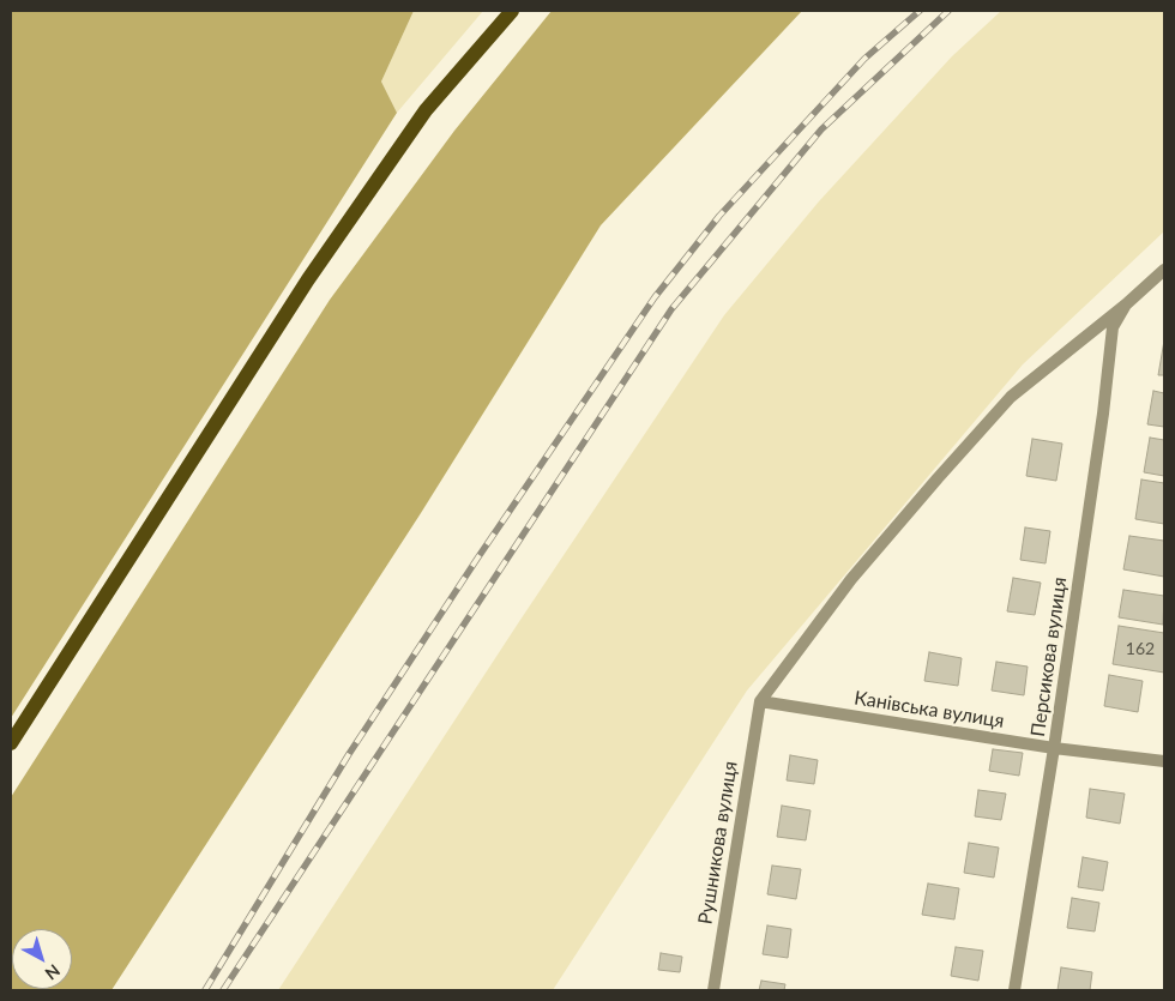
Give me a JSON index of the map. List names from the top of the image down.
{
  "streets": {
    "street": ["Персикова вулиця", "Канівська вулиця", "Рушникова вулиця"]
  },
  "crossings": [
    ["Персикова вулиця", "Канівська вулиця"],
    ["Канівська вулиця", "Рушникова вулиця"]
  ],
  "house_numbers": ["162"],
  "north": "bottom right"
}
